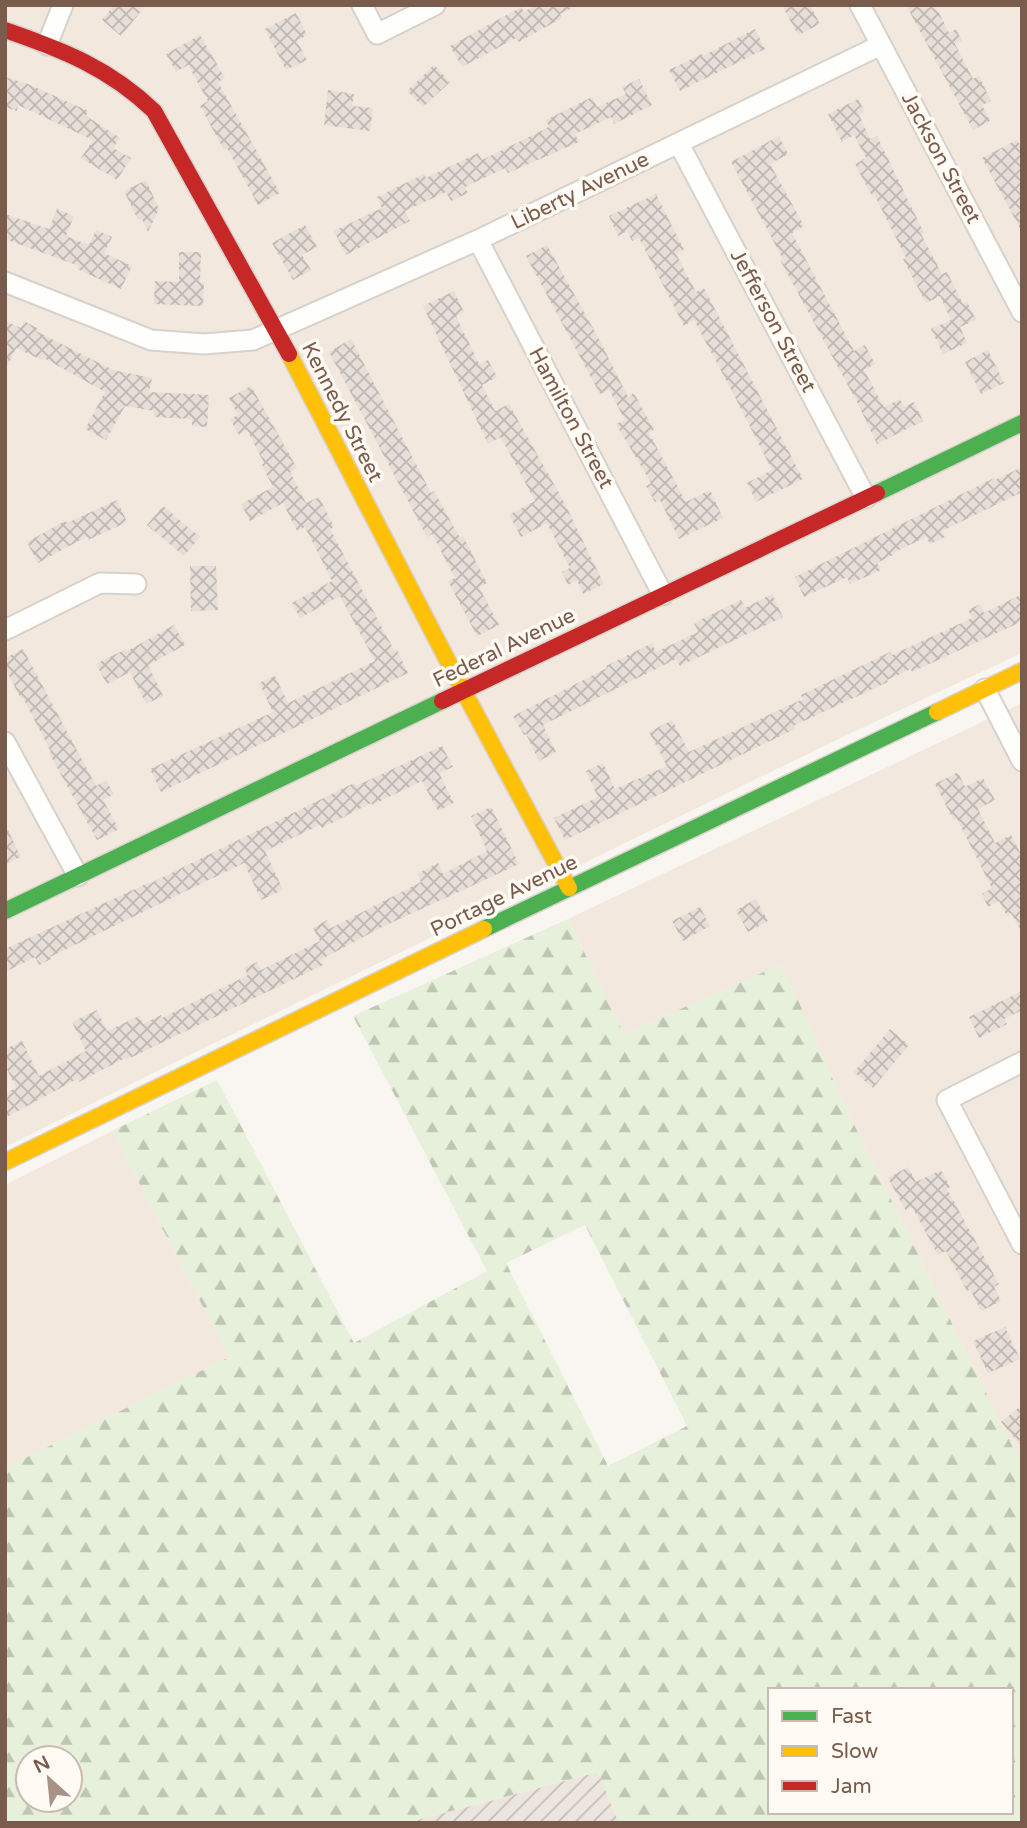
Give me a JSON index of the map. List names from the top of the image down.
{
  "streets": {
    "street": [
      "Jackson Street",
      "Liberty Avenue",
      "Jefferson Street",
      "Kennedy Street",
      "Hamilton Street",
      "Federal Avenue",
      "Portage Avenue"
    ]
  },
  "crossings": [
    ["Jackson Street", "Liberty Avenue"],
    ["Liberty Avenue", "Jefferson Street"],
    ["Liberty Avenue", "Kennedy Street"],
    ["Liberty Avenue", "Hamilton Street"],
    ["Jefferson Street", "Federal Avenue"],
    ["Kennedy Street", "Federal Avenue"],
    ["Kennedy Street", "Portage Avenue"],
    ["Hamilton Street", "Federal Avenue"]
  ],
  "legend": ["Fast", "Slow", "Jam"],
  "north": "top left"
}
